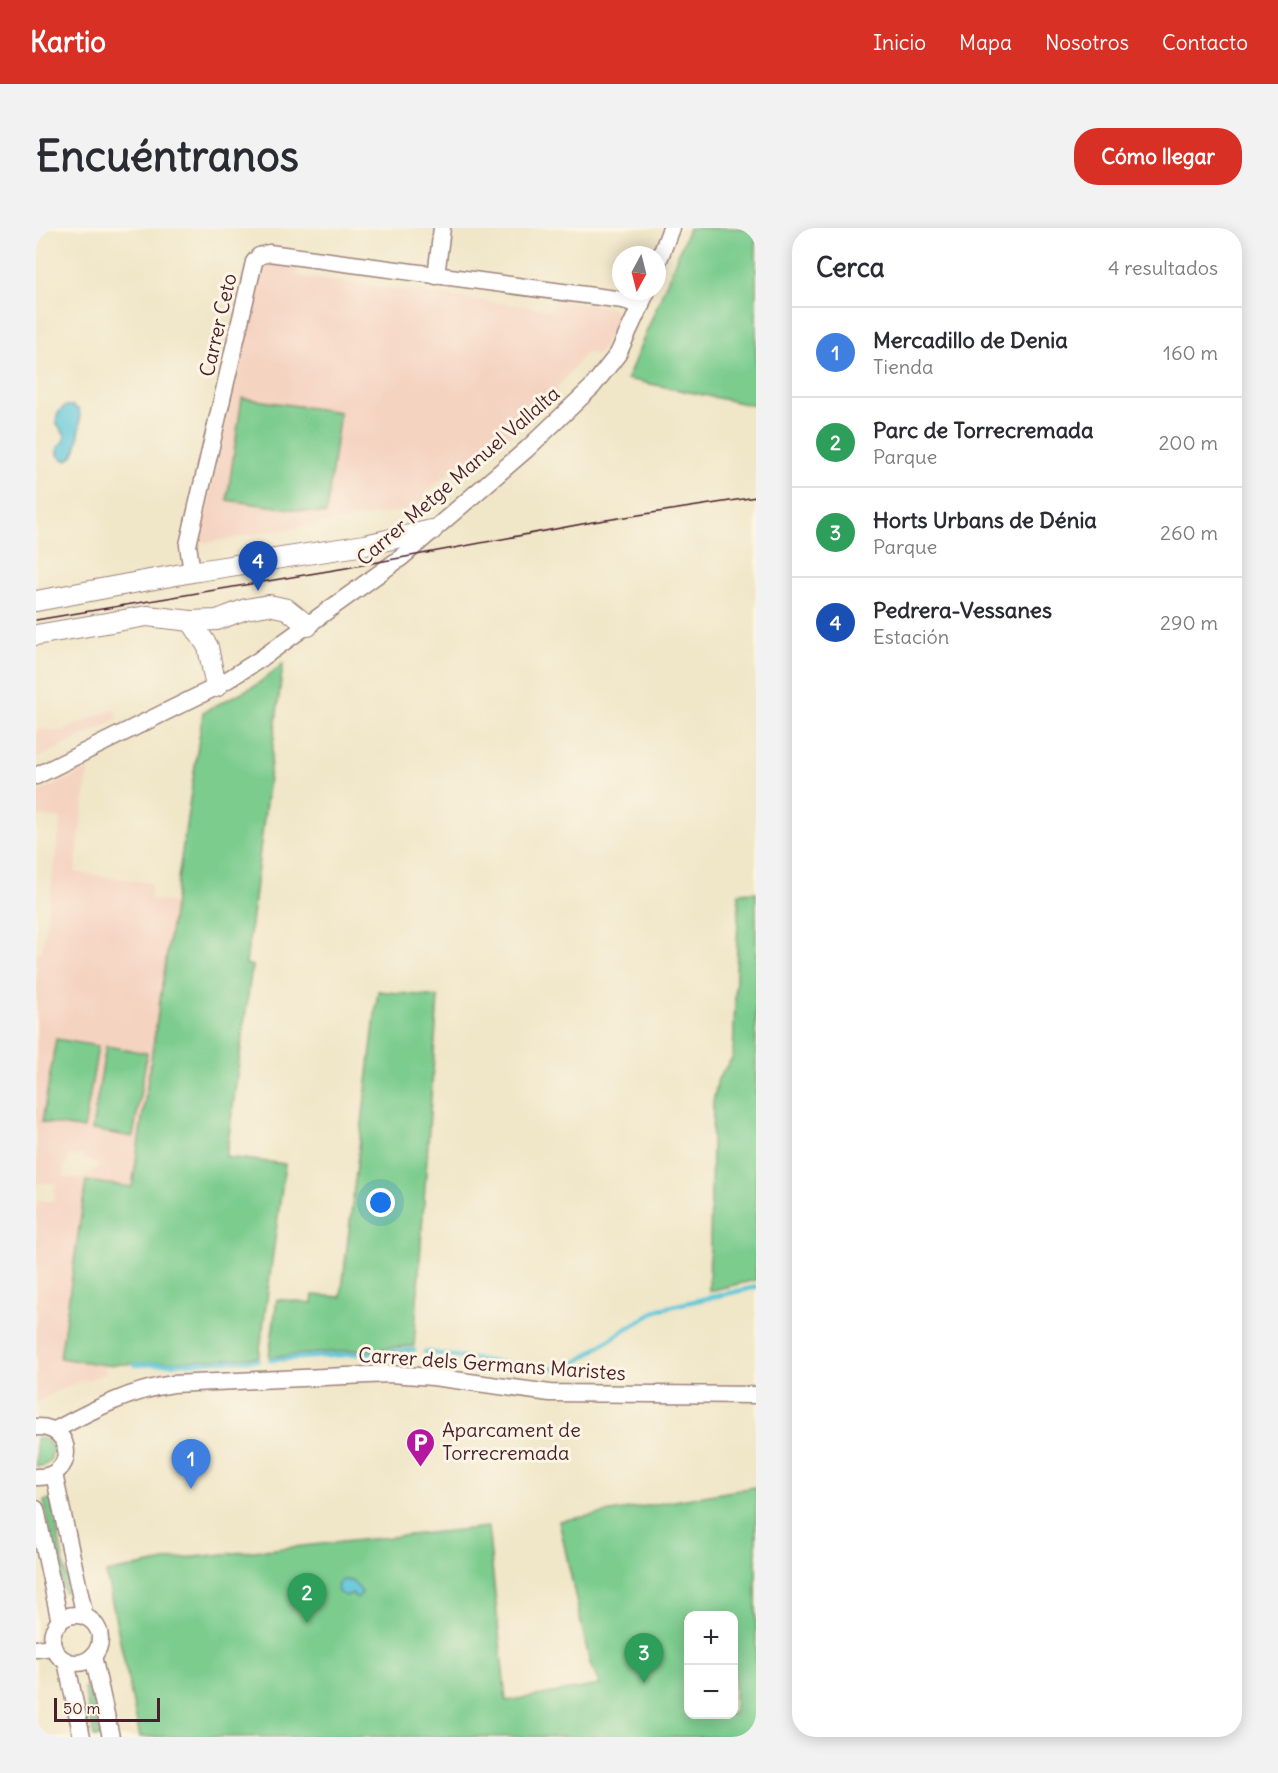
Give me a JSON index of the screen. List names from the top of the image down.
{
  "streets": {
    "street": ["Carrer Ceto", "Carrer Metge Manuel Vallalta", "Carrer dels Germans Maristes"]
  },
  "places": {
    "parking": ["Aparcament de Torrecremada"]
  },
  "scale_bar": "50 m",
  "north": "bottom",
  "page": {
    "header": "Kartio",
    "nav": [
      "Inicio",
      "Mapa",
      "Nosotros",
      "Contacto"
    ],
    "buttons": "Cómo llegar",
    "title": "Encuéntranos",
    "heading": ["Cerca", "4 resultados"],
    "list": [
      {
        "mark": "1",
        "name": "Mercadillo de Denia",
        "note": "Tienda",
        "value": "160 m"
      },
      {
        "mark": "2",
        "name": "Parc de Torrecremada",
        "note": "Parque",
        "value": "200 m"
      },
      {
        "mark": "3",
        "name": "Horts Urbans de Dénia",
        "note": "Parque",
        "value": "260 m"
      },
      {
        "mark": "4",
        "name": "Pedrera-Vessanes",
        "note": "Estación",
        "value": "290 m"
      }
    ],
    "pins": [
      "4",
      "1",
      "2",
      "3"
    ],
    "map_buttons": ["+", "−"],
    "scale": "50 m"
  }
}
